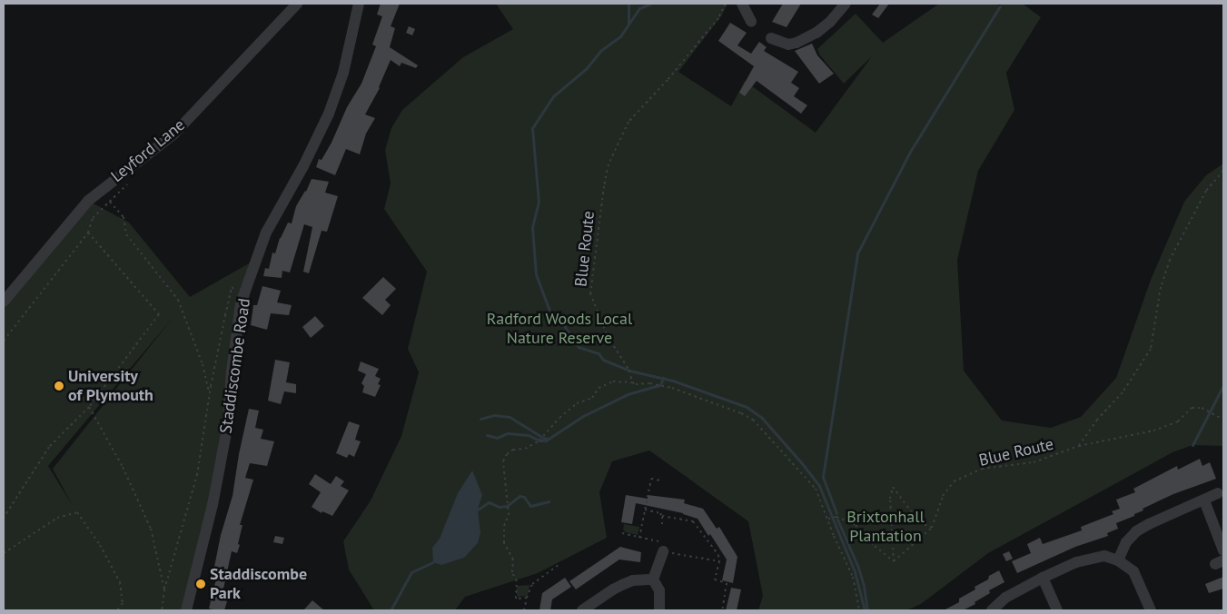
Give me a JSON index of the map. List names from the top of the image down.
{
  "streets": {
    "street": ["Leyford Lane", "Staddiscombe Road"],
    "path": ["Blue Route"]
  },
  "parks": ["Radford Woods Local Nature Reserve", "Brixtonhall Plantation"],
  "places": ["University of Plymouth", "Staddiscombe Park"]
}
